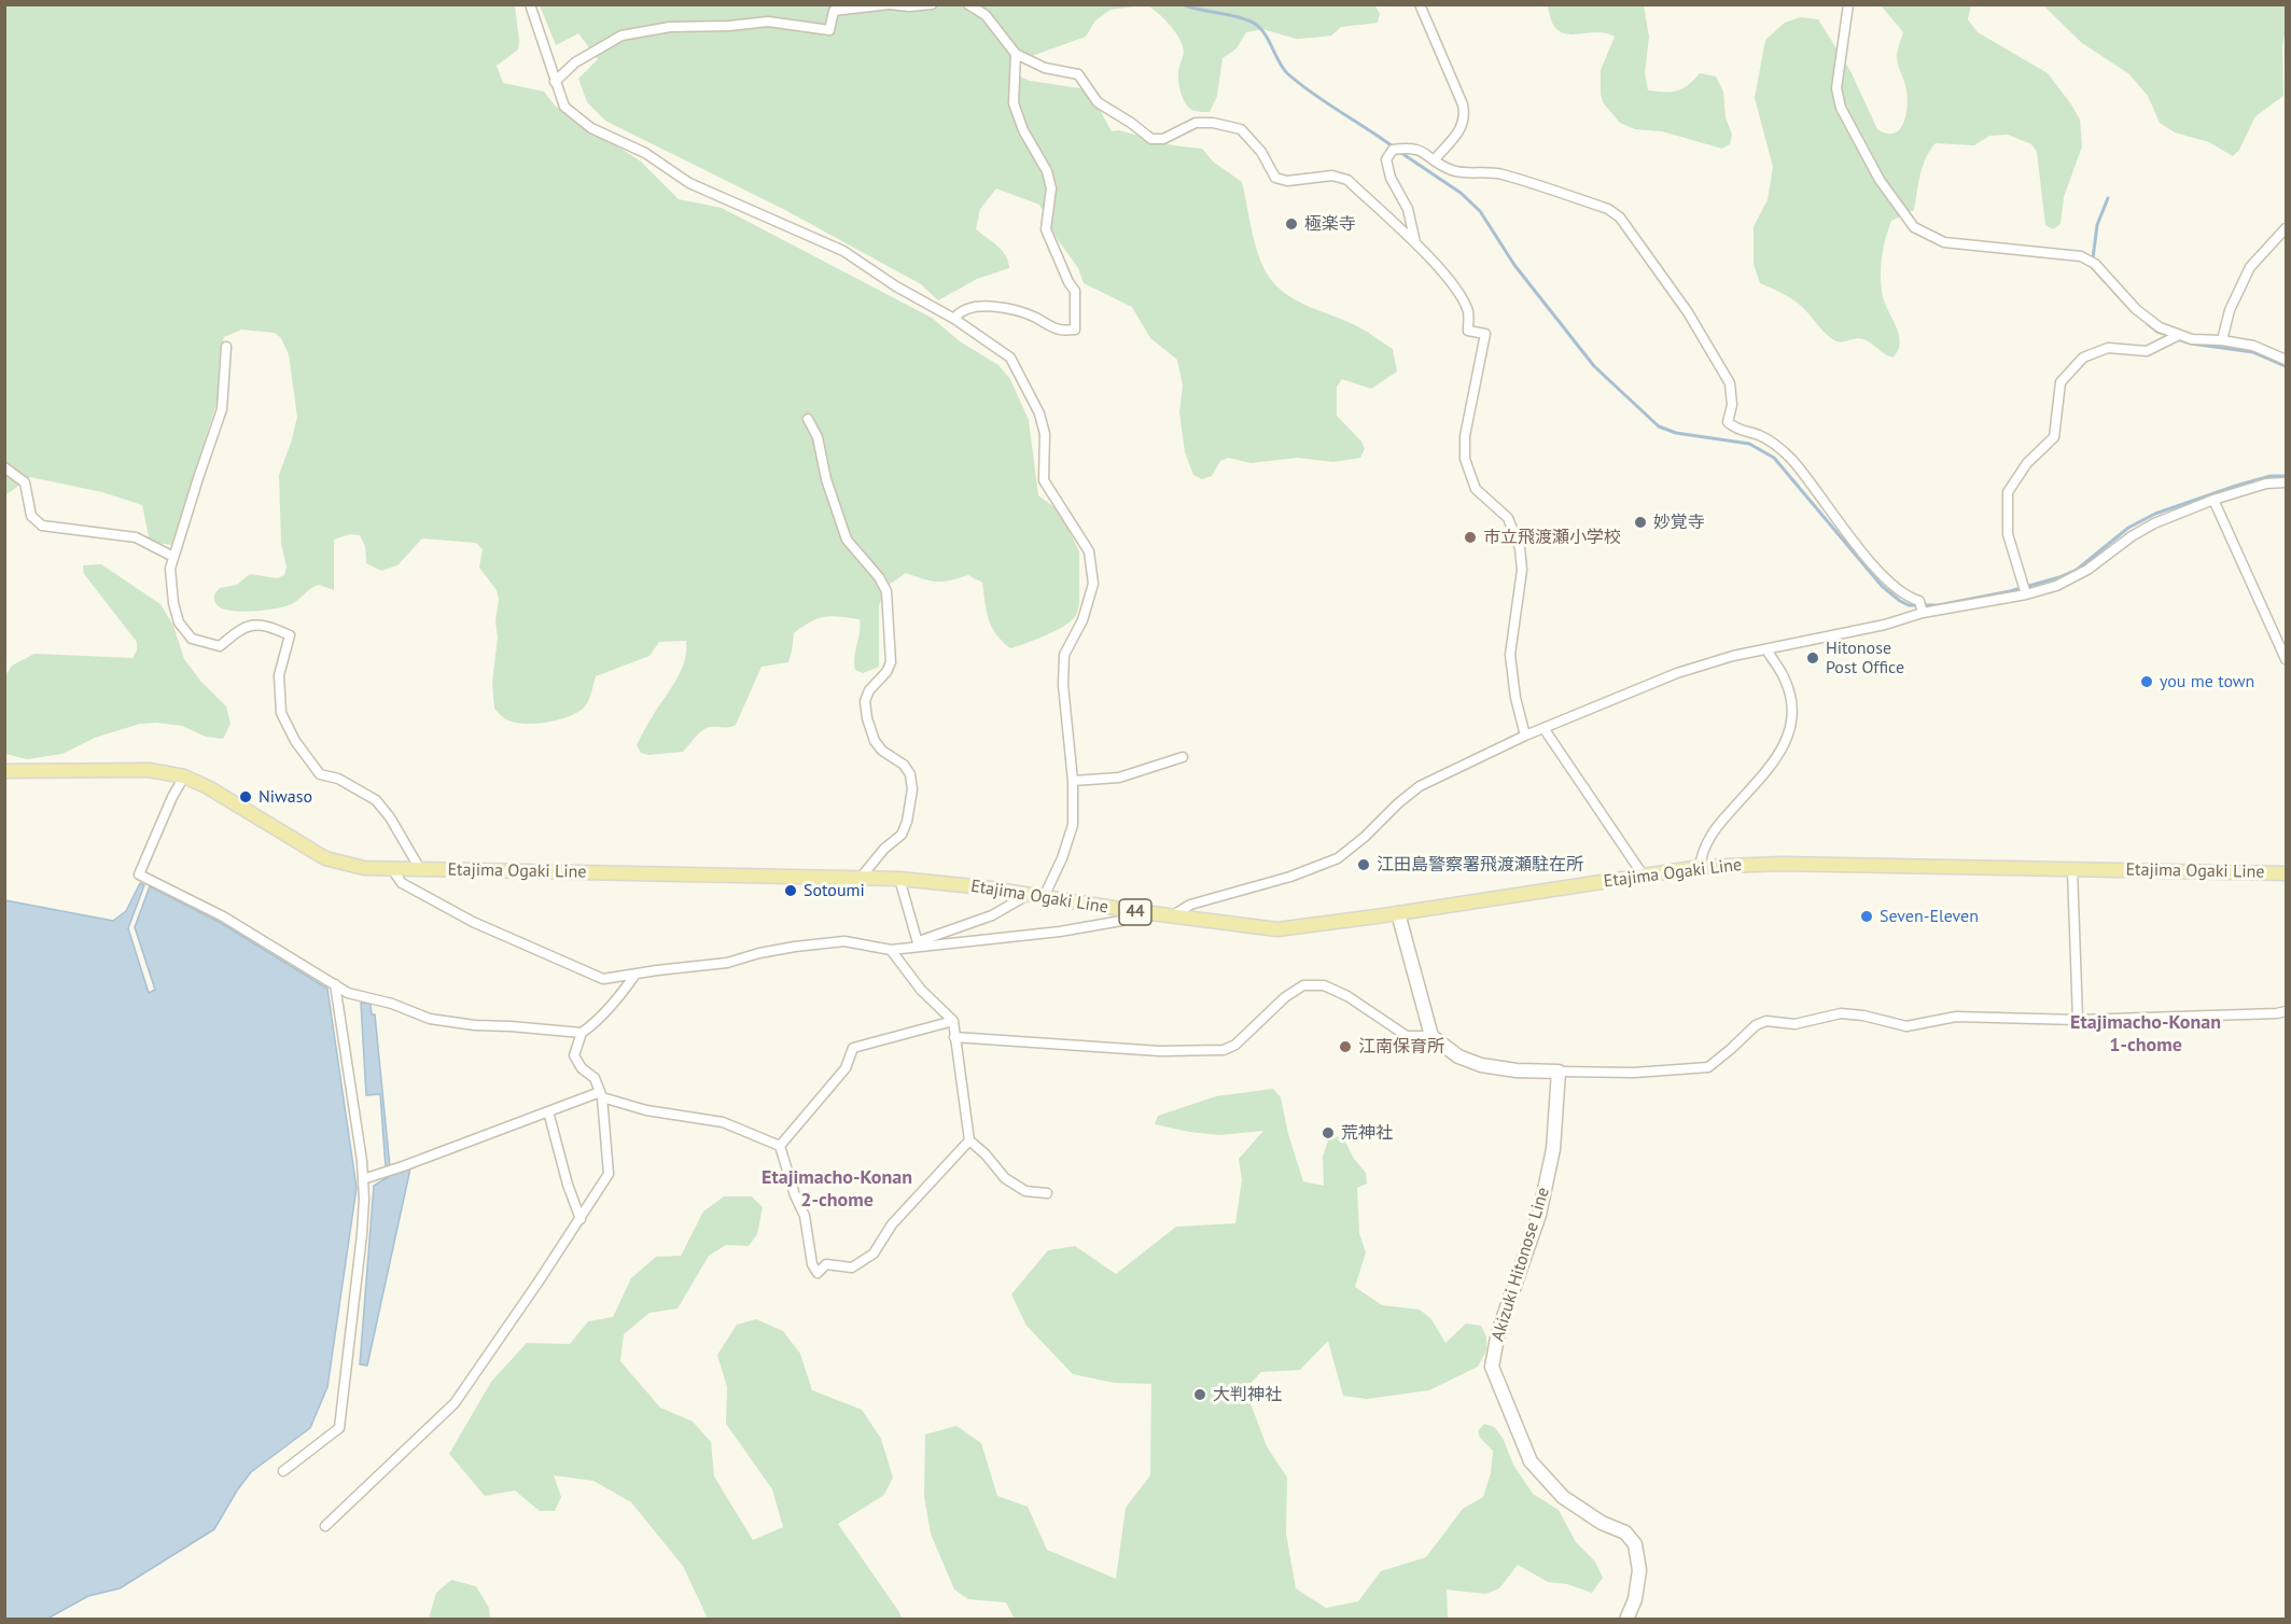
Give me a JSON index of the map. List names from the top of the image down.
{
  "streets": {
    "main road": ["Etajima Ogaki Line", "44", "Akizuki Hitonose Line"]
  },
  "districts": ["Etajimacho-Konan 1-chome", "Etajimacho-Konan 2-chome"],
  "places": [
    "極楽寺",
    "妙覚寺",
    "市立飛渡瀬小学校",
    "Hitonose Post Office",
    "you me town",
    "Niwaso",
    "江田島警察署飛渡瀬駐在所",
    "Sotoumi",
    "Seven-Eleven",
    "江南保育所",
    "荒神社",
    "大判神社"
  ]
}
